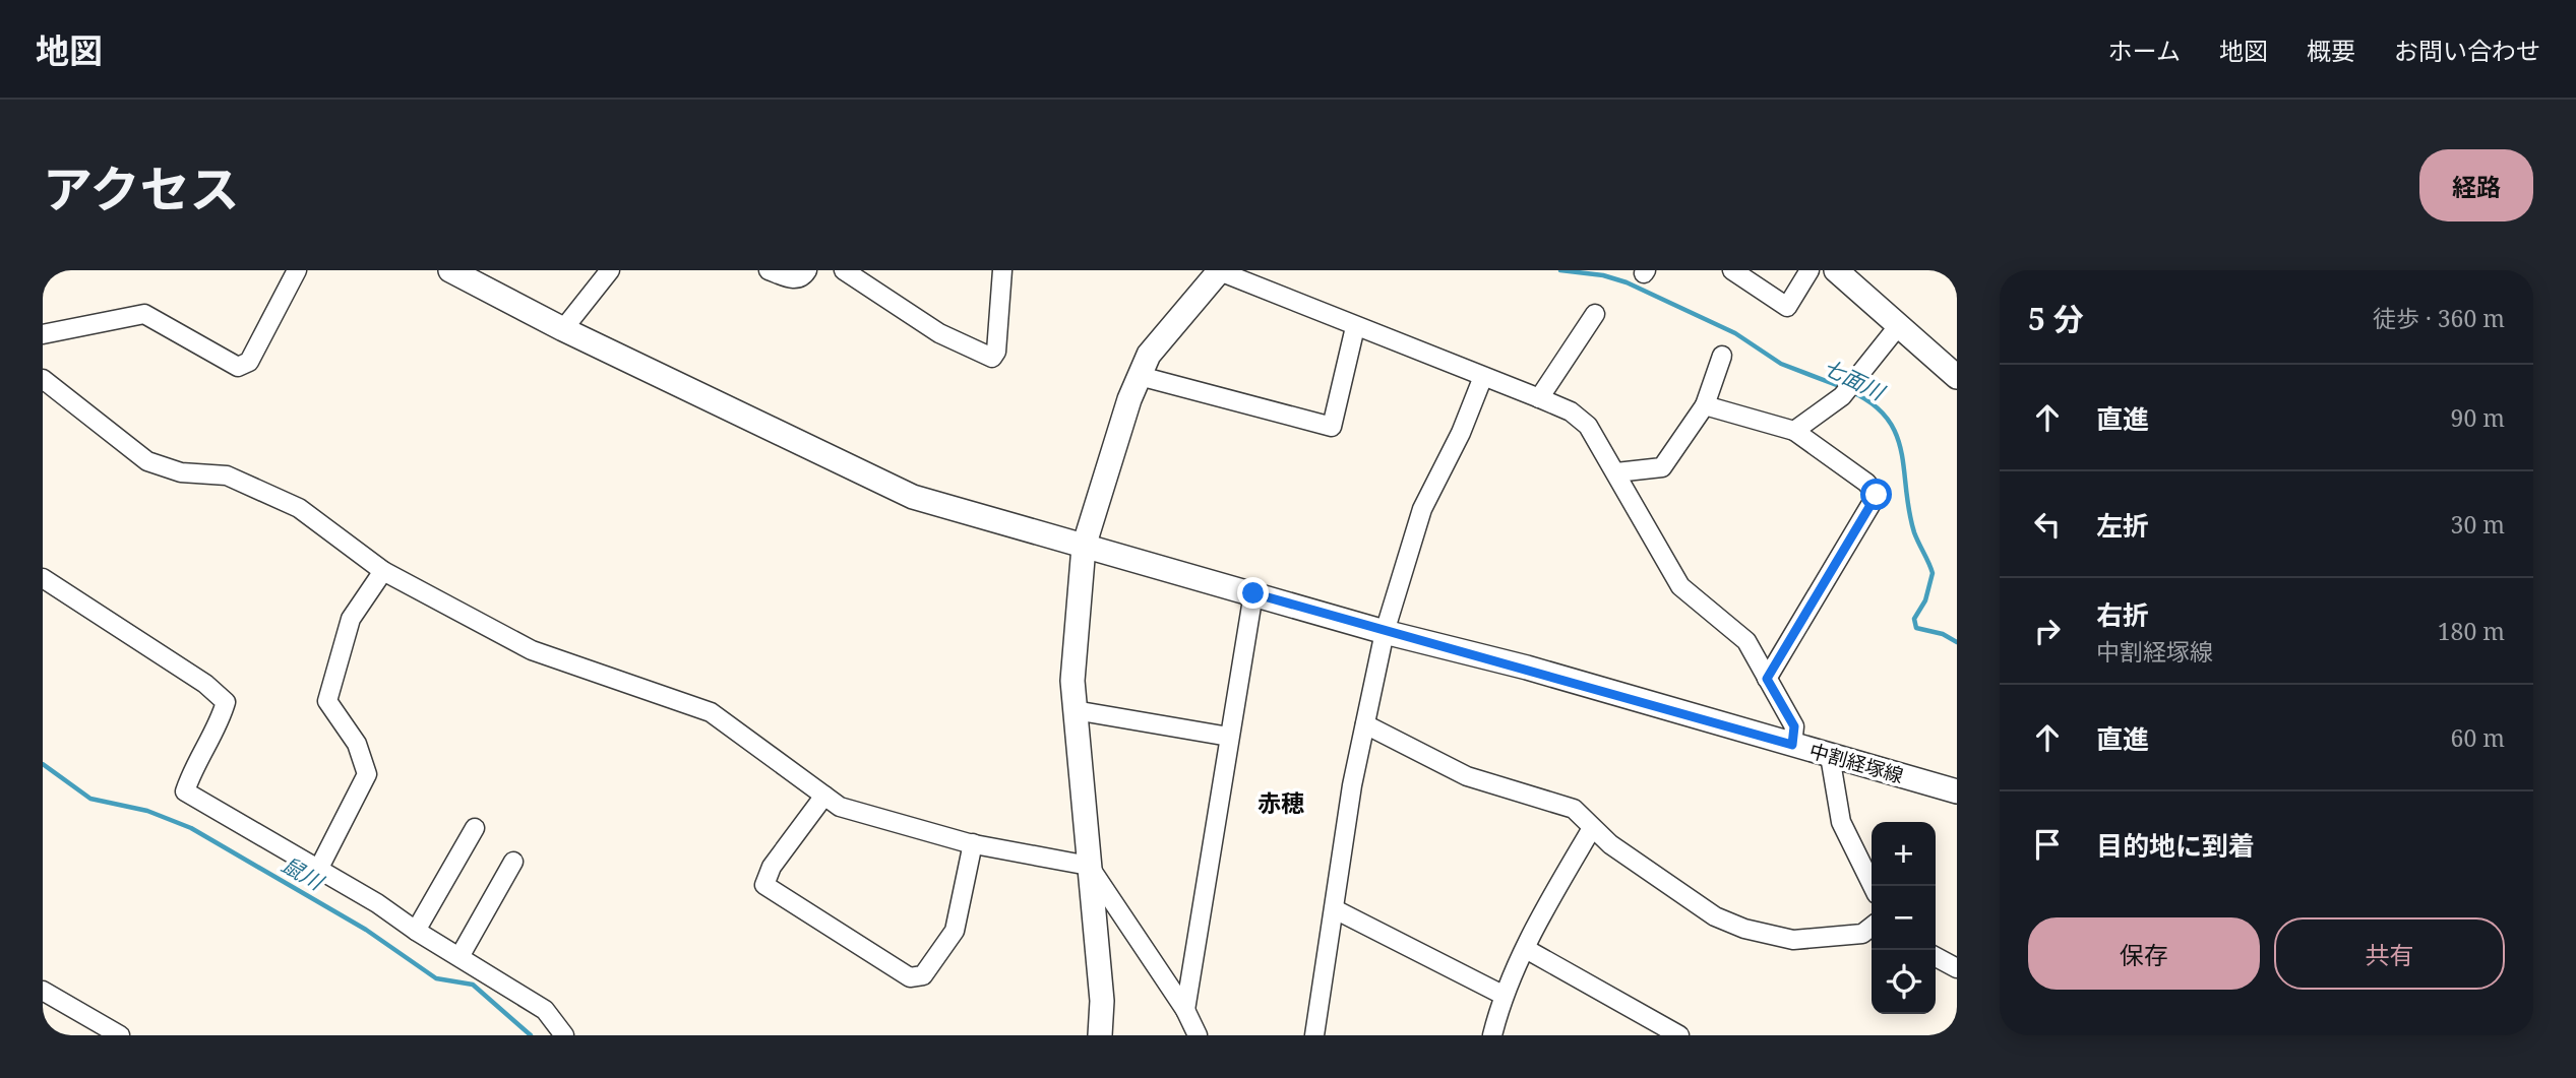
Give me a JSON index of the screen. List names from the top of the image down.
{
  "streets": {
    "street": ["中割経塚線"]
  },
  "districts": ["赤穂"],
  "water": ["七面川", "鼠川"],
  "page": {
    "header": "地図",
    "nav": [
      "ホーム",
      "地図",
      "概要",
      "お問い合わせ"
    ],
    "title": "アクセス",
    "buttons": [
      "経路",
      ["保存", "共有"]
    ],
    "heading": ["5 分", "徒歩 · 360 m"],
    "list": [
      ["直進", "90 m"],
      ["左折", "30 m"],
      ["右折", "中割経塚線", "180 m"],
      ["直進", "60 m"],
      "目的地に到着"
    ],
    "map_buttons": ["+", "−"]
  }
}
